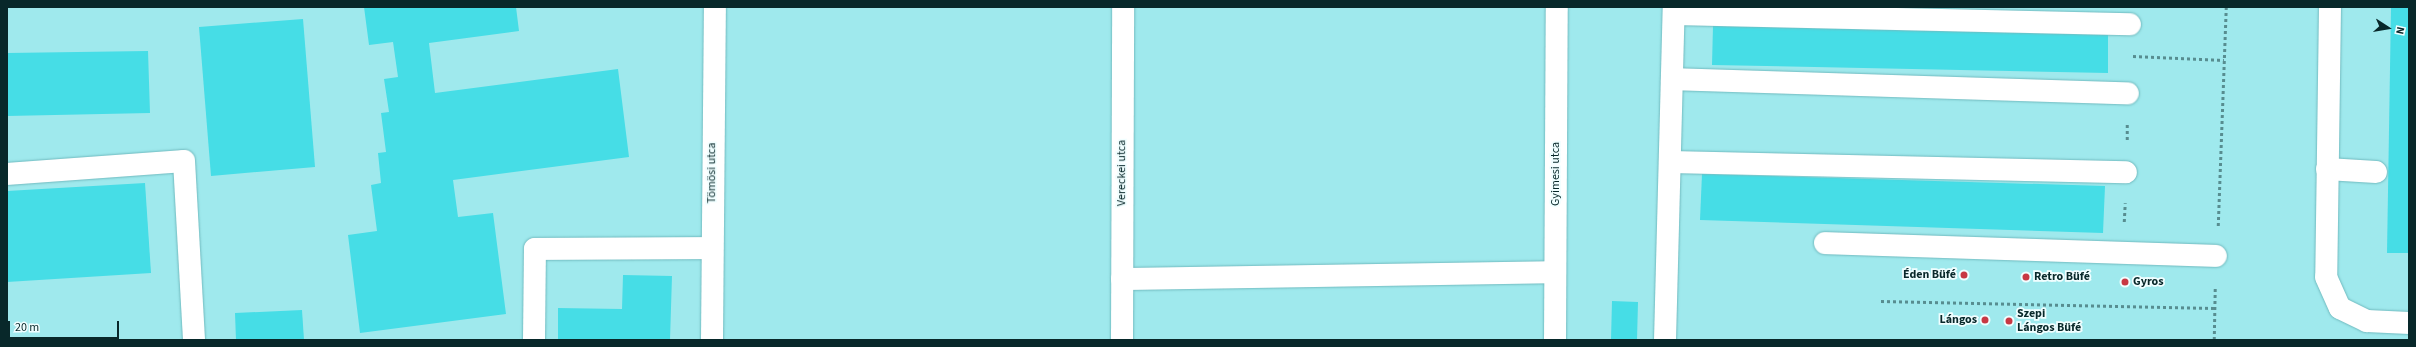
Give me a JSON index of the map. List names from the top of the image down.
{
  "streets": {
    "street": ["Tömösi utca", "Vereckei utca", "Gyimesi utca"]
  },
  "places": [
    "Éden Büfé",
    "Retro Büfé",
    "Gyros",
    "Lángos",
    "Szepi Lángos Büfé"
  ],
  "scale_bar": "20 m",
  "north": "right"
}
